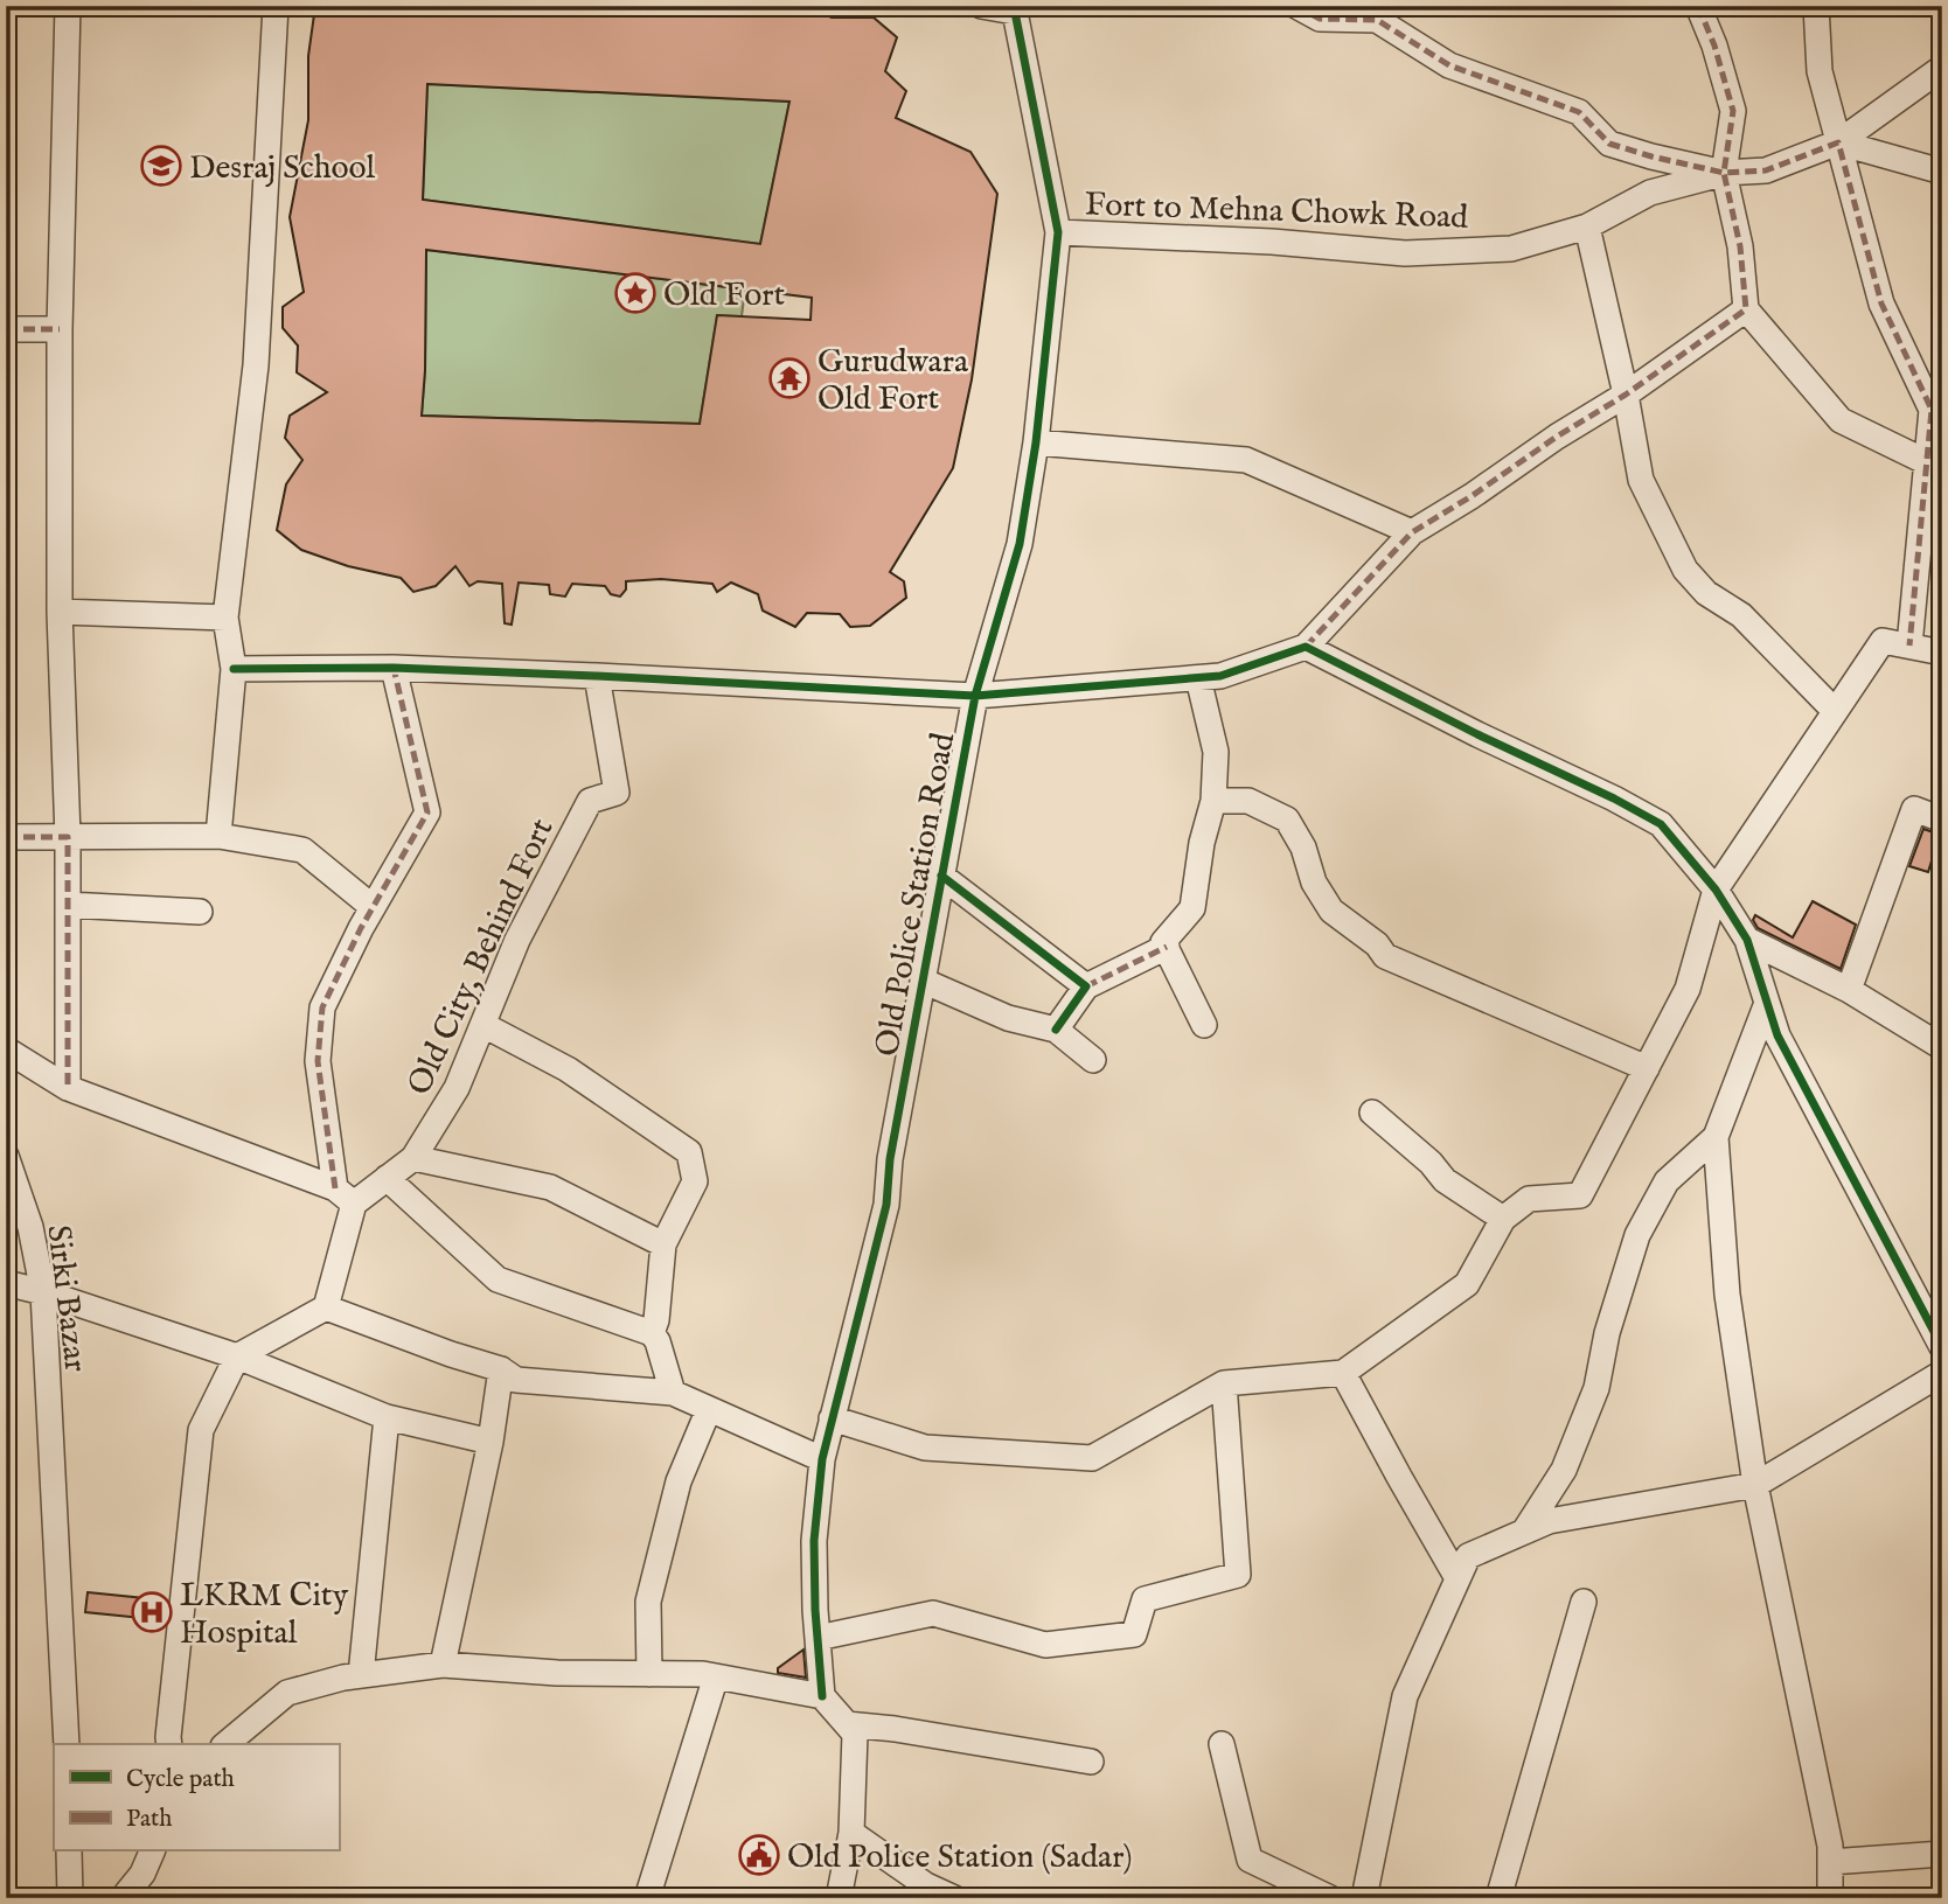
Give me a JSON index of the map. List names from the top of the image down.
{
  "streets": {
    "street": [
      "Fort to Mehna Chowk Road",
      "Old Police Station Road",
      "Old City, Behind Fort",
      "Sirki Bazar"
    ]
  },
  "crossings": [
    ["Fort to Mehna Chowk Road", "Old Police Station Road"]
  ],
  "places": {
    "school or university": ["Desraj School"],
    "place": ["Old Fort"],
    "temple": ["Gurudwara Old Fort"],
    "hospital": ["LKRM City Hospital"],
    "public building": ["Old Police Station (Sadar)"]
  },
  "legend": ["Cycle path", "Path"]
}
